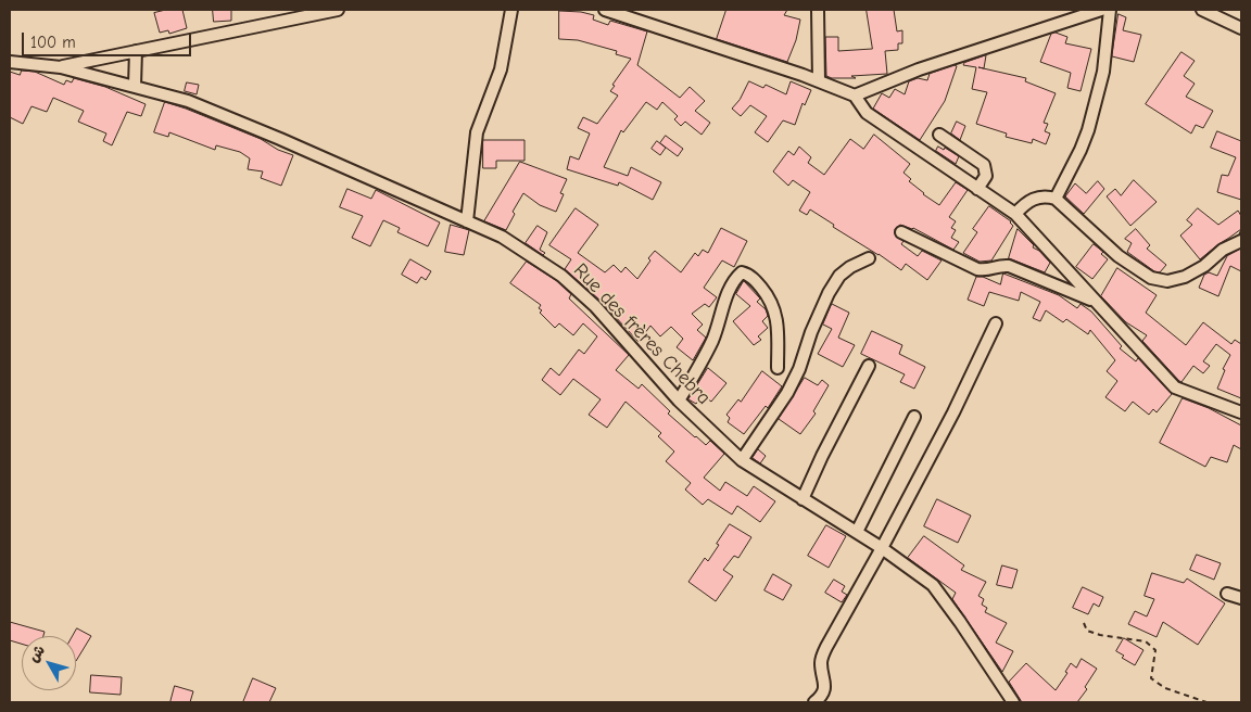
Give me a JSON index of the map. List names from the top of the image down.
{
  "streets": {
    "street": ["Rue des frères Chebra"]
  },
  "scale_bar": "100 m",
  "north": "top left"
}
